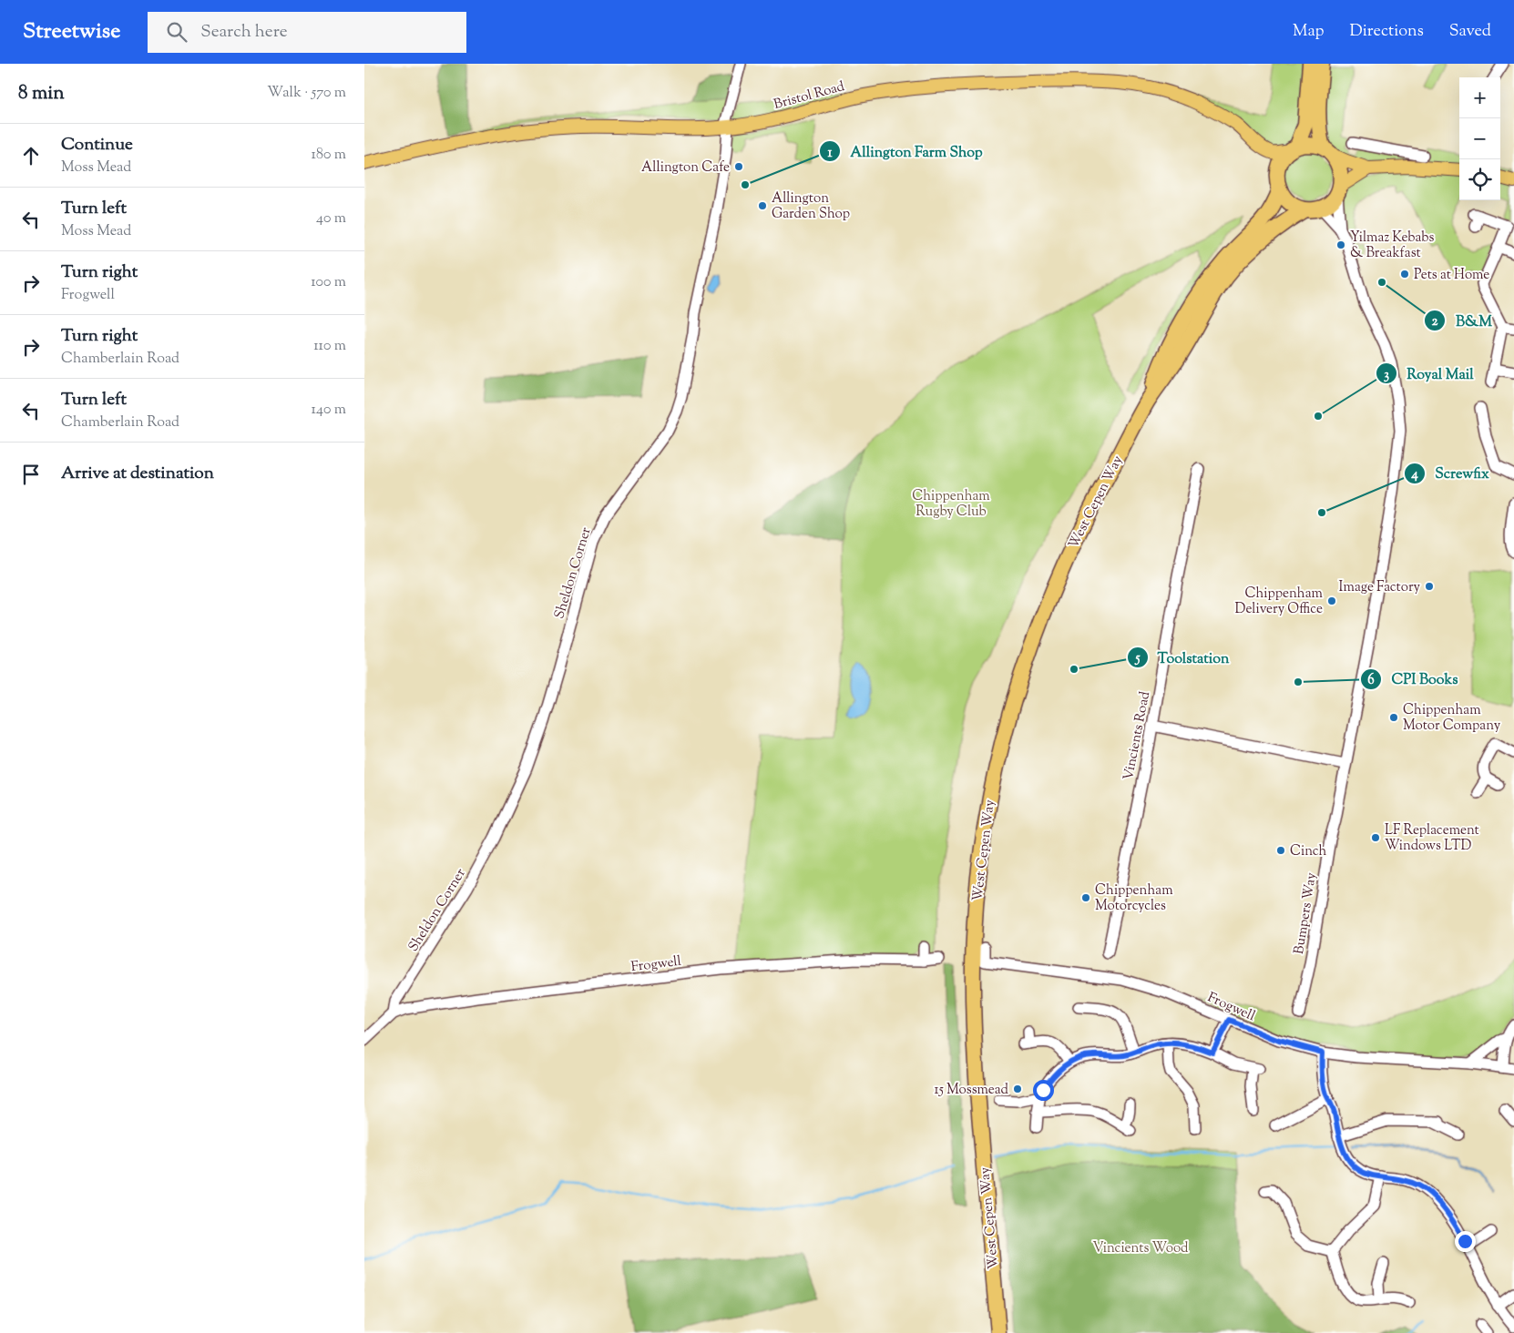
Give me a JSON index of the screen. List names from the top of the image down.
{
  "streets": {
    "highway": ["West Cepen Way"],
    "main road": ["Bristol Road"],
    "street": [
      "Sheldon Corner",
      "Vincients Road",
      "Bumpers Way",
      "Frogwell"
    ]
  },
  "crossings": [
    ["Bristol Road", "West Cepen Way"],
    ["Bristol Road", "Sheldon Corner"],
    ["Bristol Road", "Bumpers Way"],
    ["West Cepen Way", "Bumpers Way"],
    ["Sheldon Corner", "Frogwell"]
  ],
  "parks": ["Chippenham Rugby Club", "Vincients Wood"],
  "places": [
    "Allington Cafe",
    "Allington Farm Shop",
    "Allington Garden Shop",
    "Yilmaz Kebabs & Breakfast",
    "Pets at Home",
    "B&M",
    "Royal Mail",
    "Screwfix",
    "Image Factory",
    "Chippenham Delivery Office",
    "Toolstation",
    "CPI Books",
    "Chippenham Motor Company",
    "LF Replacement Windows LTD",
    "Cinch",
    "Chippenham Motorcycles",
    "15 Mossmead"
  ],
  "page": {
    "header": "Streetwise",
    "search": "Search here",
    "nav": ["Map", "Directions", "Saved"],
    "heading": ["8 min", "Walk · 570 m"],
    "map_buttons": ["+", "−"],
    "list": [
      ["Continue", "Moss Mead", "180 m"],
      ["Turn left", "Moss Mead", "40 m"],
      ["Turn right", "Frogwell", "100 m"],
      ["Turn right", "Chamberlain Road", "110 m"],
      ["Turn left", "Chamberlain Road", "140 m"],
      "Arrive at destination"
    ]
  }
}
